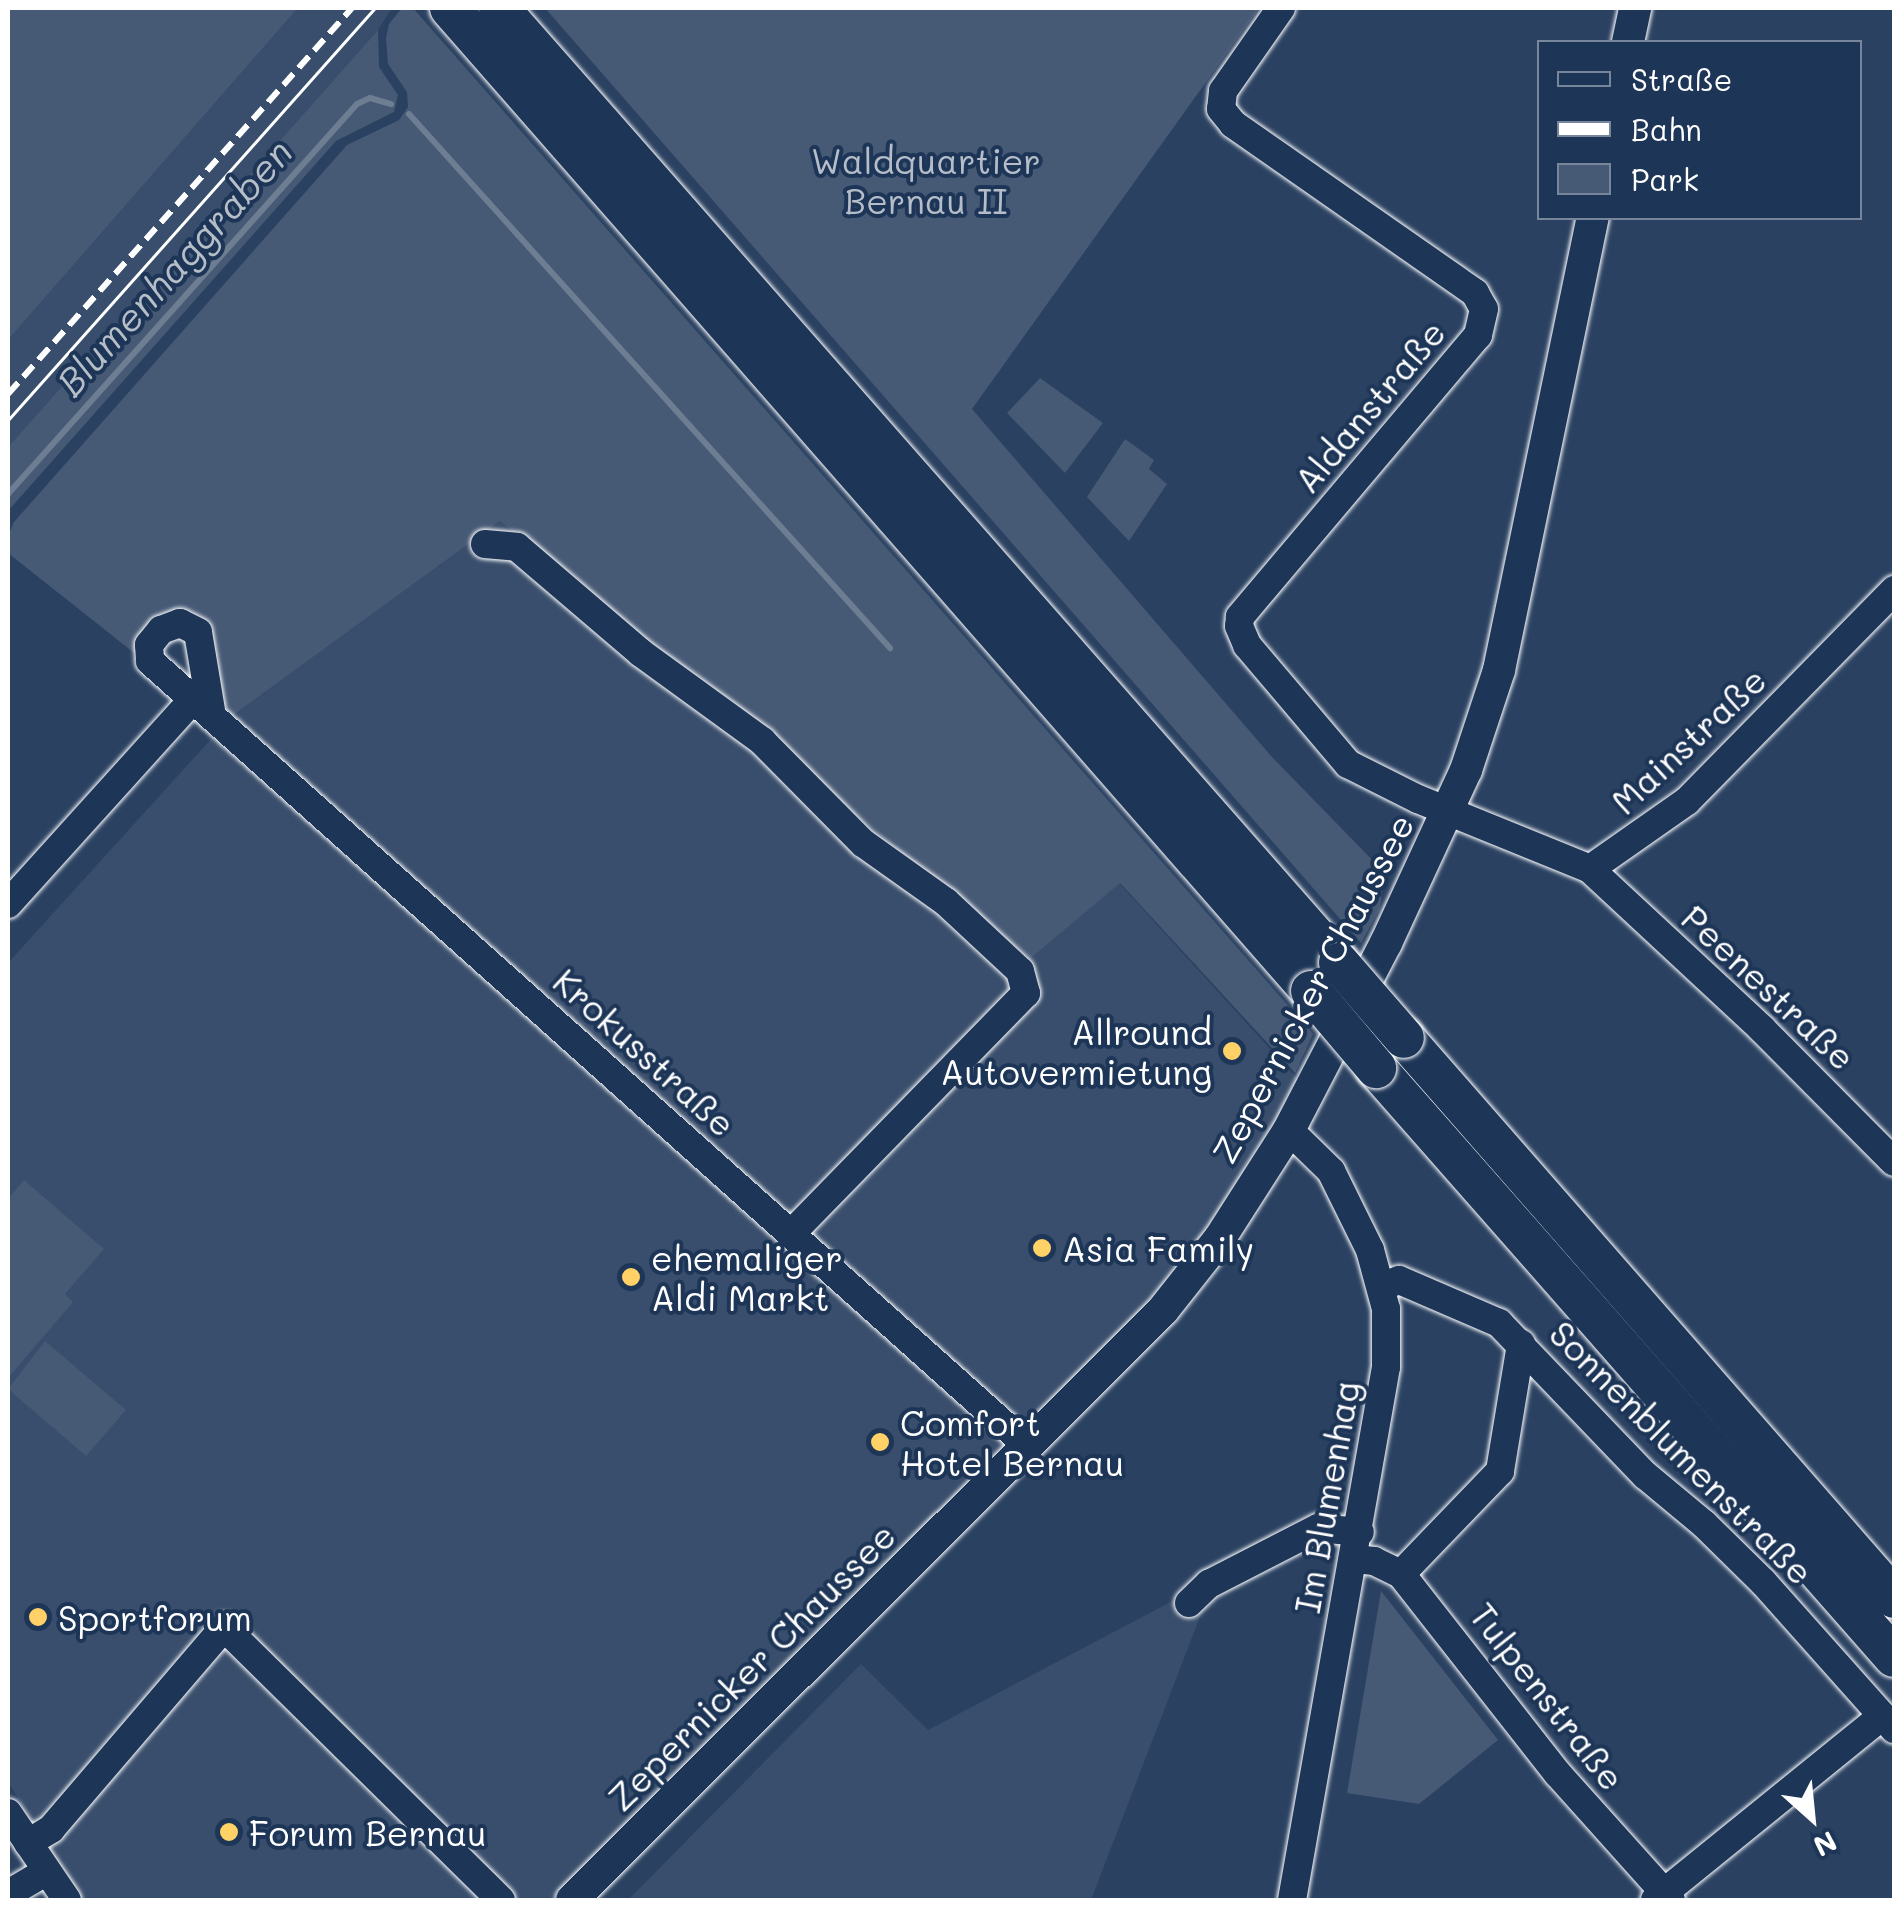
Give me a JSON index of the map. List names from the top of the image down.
{
  "streets": {
    "main road": ["Zepernicker Chaussee"],
    "street": [
      "Aldanstraße",
      "Mainstraße",
      "Peenestraße",
      "Krokusstraße",
      "Sonnenblumenstraße",
      "Im Blumenhag",
      "Tulpenstraße"
    ]
  },
  "crossings": [
    ["Aldanstraße", "Zepernicker Chaussee"],
    ["Mainstraße", "Peenestraße"],
    ["Zepernicker Chaussee", "Krokusstraße"],
    ["Zepernicker Chaussee", "Im Blumenhag"],
    ["Sonnenblumenstraße", "Im Blumenhag"]
  ],
  "water": ["Blumenhaggraben"],
  "parks": ["Waldquartier Bernau II"],
  "places": [
    "Allround Autovermietung",
    "Asia Family",
    "ehemaliger Aldi Markt",
    "Comfort Hotel Bernau",
    "Sportforum",
    "Forum Bernau"
  ],
  "legend": ["Straße", "Bahn", "Park"],
  "north": "bottom right"
}
